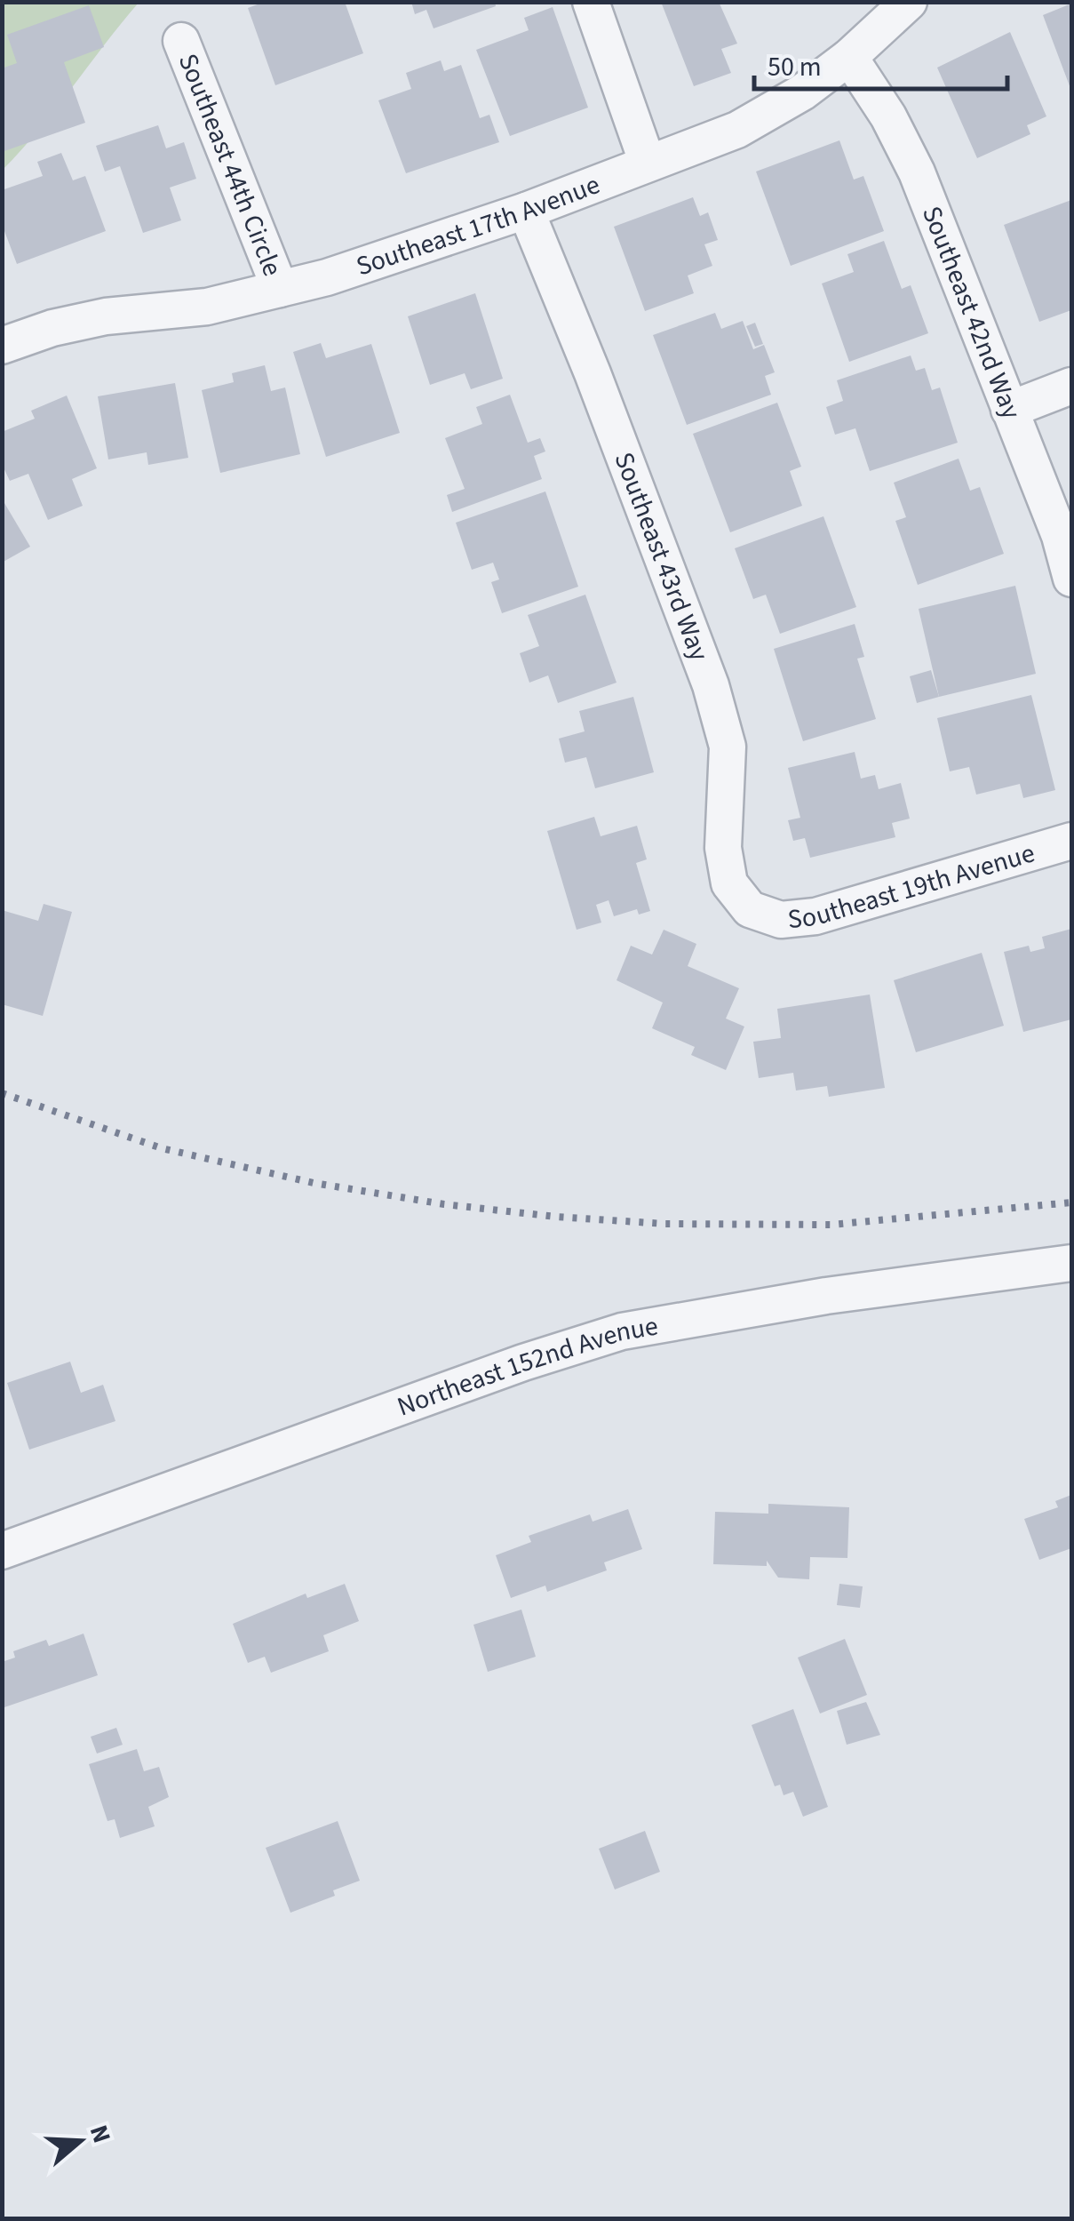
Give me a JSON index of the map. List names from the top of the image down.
{
  "streets": {
    "street": [
      "Southeast 44th Circle",
      "Southeast 17th Avenue",
      "Southeast 42nd Way",
      "Southeast 43rd Way",
      "Southeast 19th Avenue",
      "Northeast 152nd Avenue"
    ]
  },
  "crossings": [
    ["Southeast 44th Circle", "Southeast 17th Avenue"],
    ["Southeast 17th Avenue", "Southeast 42nd Way"],
    ["Southeast 17th Avenue", "Southeast 43rd Way"],
    ["Southeast 43rd Way", "Southeast 19th Avenue"]
  ],
  "scale_bar": "50 m",
  "north": "right"
}
